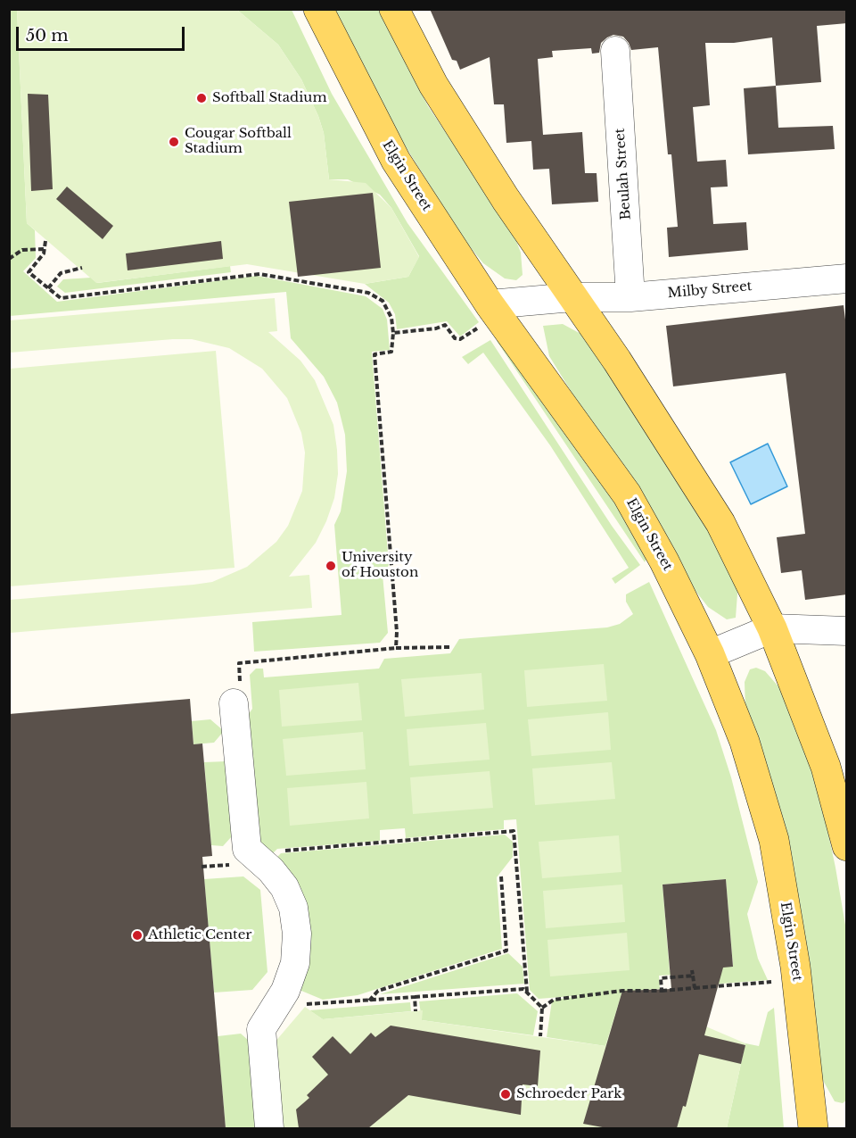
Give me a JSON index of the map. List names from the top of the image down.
{
  "streets": {
    "main road": ["Elgin Street"],
    "street": ["Beulah Street", "Milby Street"]
  },
  "crossings": [
    ["Beulah Street", "Milby Street"],
    ["Elgin Street", "Milby Street"]
  ],
  "places": [
    "Softball Stadium",
    "Cougar Softball Stadium",
    "University of Houston",
    "Athletic Center",
    "Schroeder Park"
  ],
  "scale_bar": "50 m"
}
